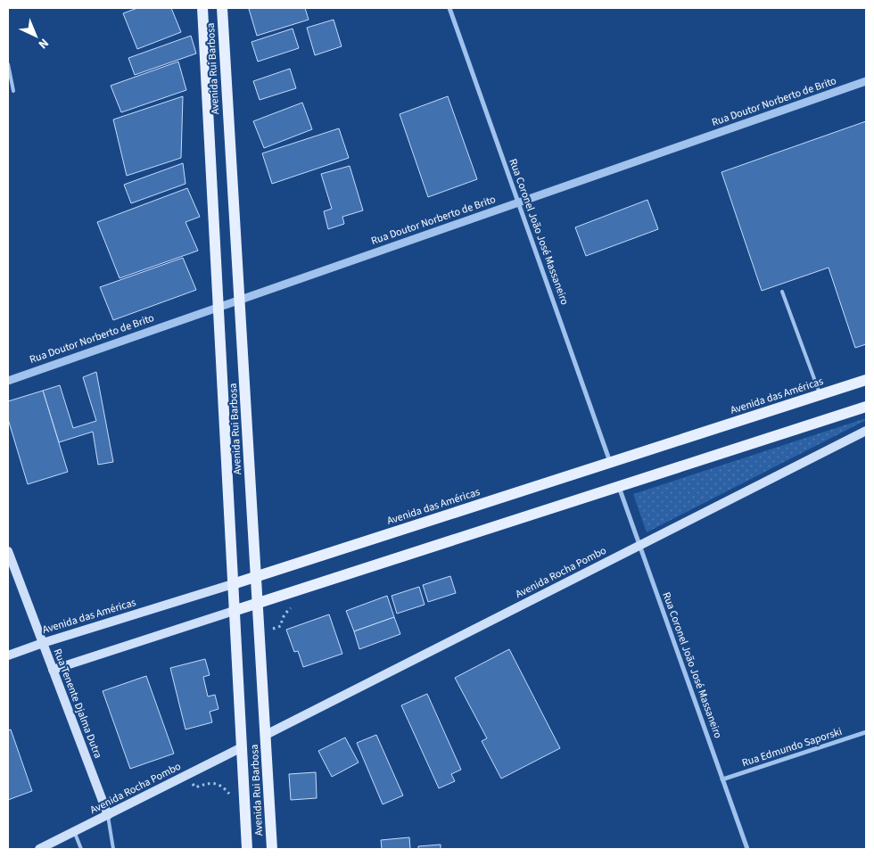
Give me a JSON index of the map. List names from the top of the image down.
{
  "streets": {
    "main road": [
      "Avenida Rui Barbosa",
      "Avenida das Américas",
      "Avenida Rocha Pombo",
      "Rua Tenente Djalma Dutra"
    ],
    "street": ["Rua Doutor Norberto de Brito", "Rua Coronel João José Massaneiro", "Rua Edmundo Saporski"]
  },
  "crossings": [
    ["Avenida Rui Barbosa", "Rua Doutor Norberto de Brito"],
    ["Avenida Rui Barbosa", "Avenida das Américas"],
    ["Avenida Rui Barbosa", "Avenida Rocha Pombo"],
    ["Rua Doutor Norberto de Brito", "Rua Coronel João José Massaneiro"],
    ["Rua Coronel João José Massaneiro", "Avenida das Américas"],
    ["Rua Coronel João José Massaneiro", "Avenida Rocha Pombo"],
    ["Rua Coronel João José Massaneiro", "Rua Edmundo Saporski"],
    ["Avenida das Américas", "Rua Tenente Djalma Dutra"],
    ["Avenida Rocha Pombo", "Rua Tenente Djalma Dutra"]
  ],
  "north": "bottom right"
}
